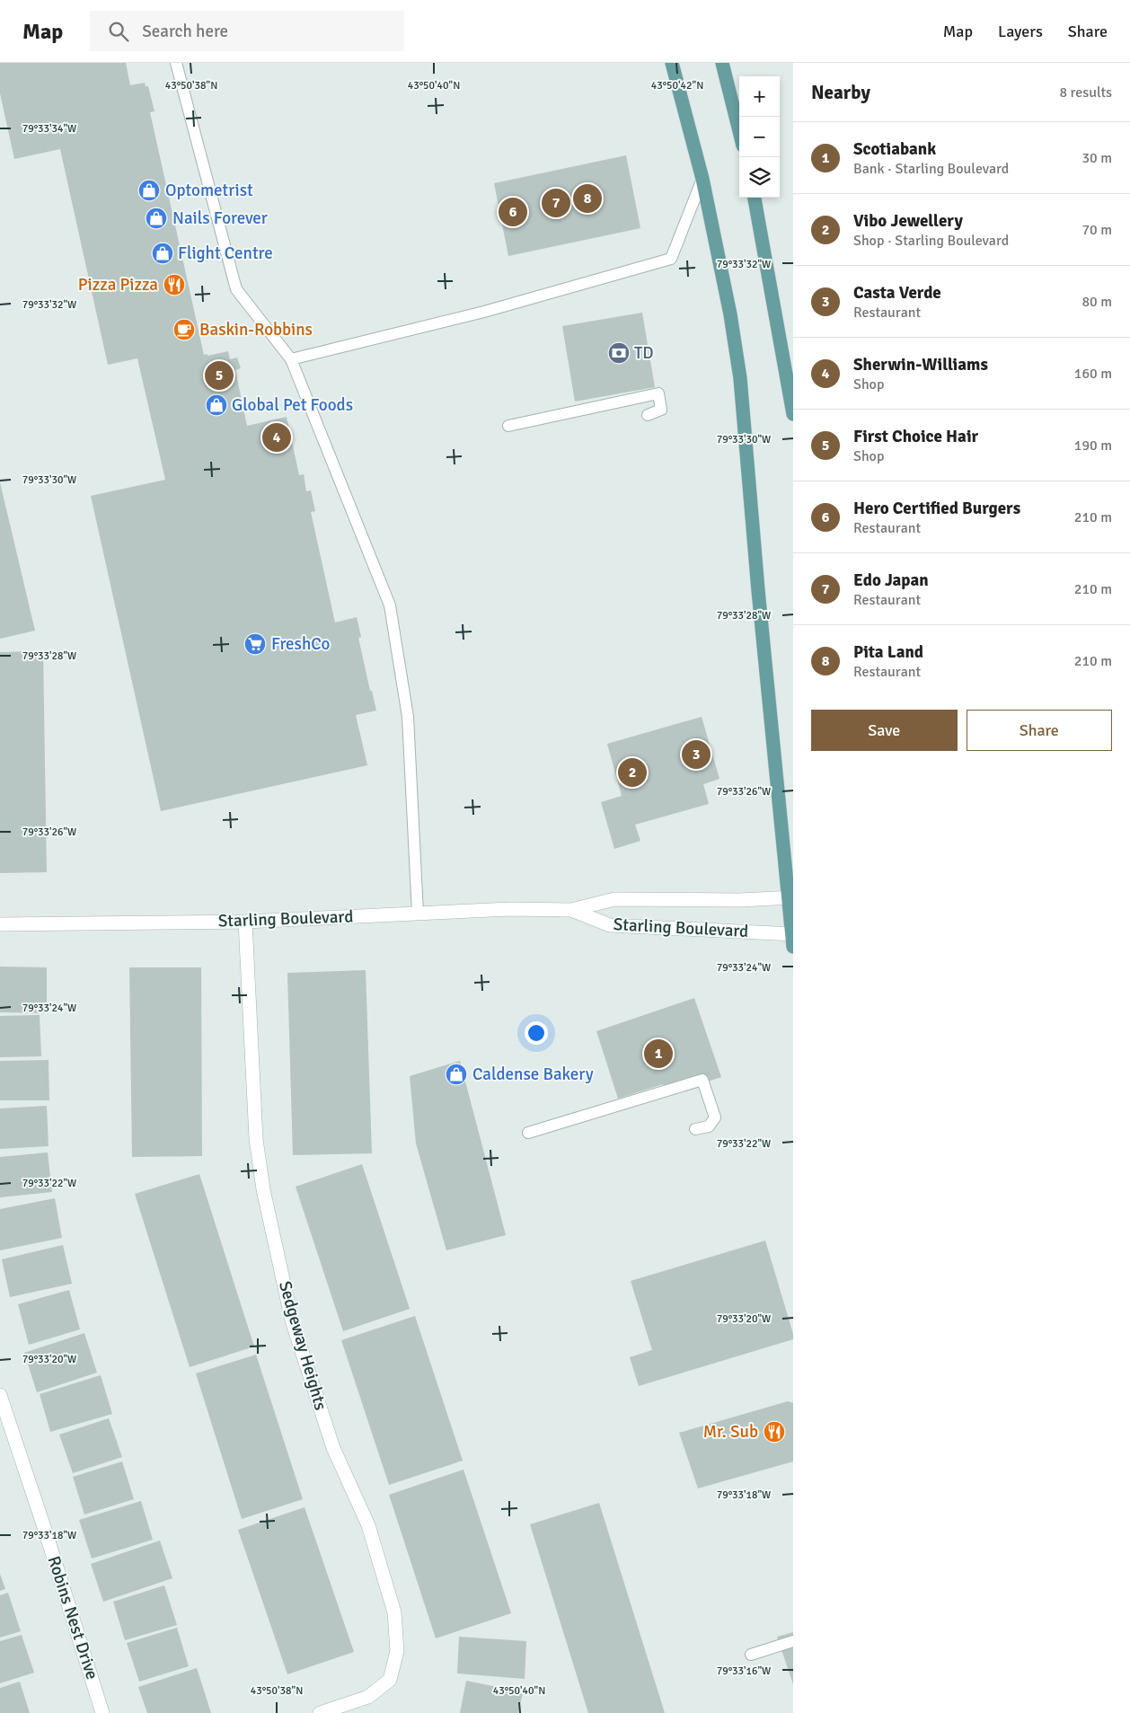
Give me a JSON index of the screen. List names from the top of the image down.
{
  "streets": {
    "street": ["Starling Boulevard", "Sedgeway Heights", "Robins Nest Drive"]
  },
  "crossings": [
    ["Starling Boulevard", "Sedgeway Heights"]
  ],
  "places": {
    "shop": [
      "Optometrist",
      "Nails Forever",
      "Flight Centre",
      "Global Pet Foods",
      "Caldense Bakery"
    ],
    "restaurant": ["Pizza Pizza", "Mr. Sub"],
    "cafe": ["Baskin-Robbins"],
    "bank": ["TD"],
    "supermarket": ["FreshCo"]
  },
  "page": {
    "header": "Map",
    "search": "Search here",
    "nav": ["Map", "Layers", "Share"],
    "heading": ["Nearby", "8 results"],
    "map_buttons": ["+", "−"],
    "list": [
      {
        "mark": "1",
        "name": "Scotiabank",
        "note": "Bank · Starling Boulevard",
        "value": "30 m"
      },
      {
        "mark": "2",
        "name": "Vibo Jewellery",
        "note": "Shop · Starling Boulevard",
        "value": "70 m"
      },
      {
        "mark": "3",
        "name": "Casta Verde",
        "note": "Restaurant",
        "value": "80 m"
      },
      {
        "mark": "4",
        "name": "Sherwin-Williams",
        "note": "Shop",
        "value": "160 m"
      },
      {
        "mark": "5",
        "name": "First Choice Hair",
        "note": "Shop",
        "value": "190 m"
      },
      {
        "mark": "6",
        "name": "Hero Certified Burgers",
        "note": "Restaurant",
        "value": "210 m"
      },
      {
        "mark": "7",
        "name": "Edo Japan",
        "note": "Restaurant",
        "value": "210 m"
      },
      {
        "mark": "8",
        "name": "Pita Land",
        "note": "Restaurant",
        "value": "210 m"
      }
    ],
    "pins": [
      "8",
      "7",
      "6",
      "5",
      "4",
      "3",
      "2",
      "1"
    ],
    "buttons": ["Save", "Share"]
  },
  "coordinates": [
    "43°50'38\"N",
    "43°50'40\"N",
    "43°50'42\"N",
    "79°33'34\"W",
    "79°33'32\"W",
    "79°33'30\"W",
    "79°33'28\"W",
    "79°33'26\"W",
    "79°33'24\"W",
    "79°33'22\"W",
    "79°33'20\"W",
    "79°33'18\"W",
    "79°33'16\"W"
  ]
}
